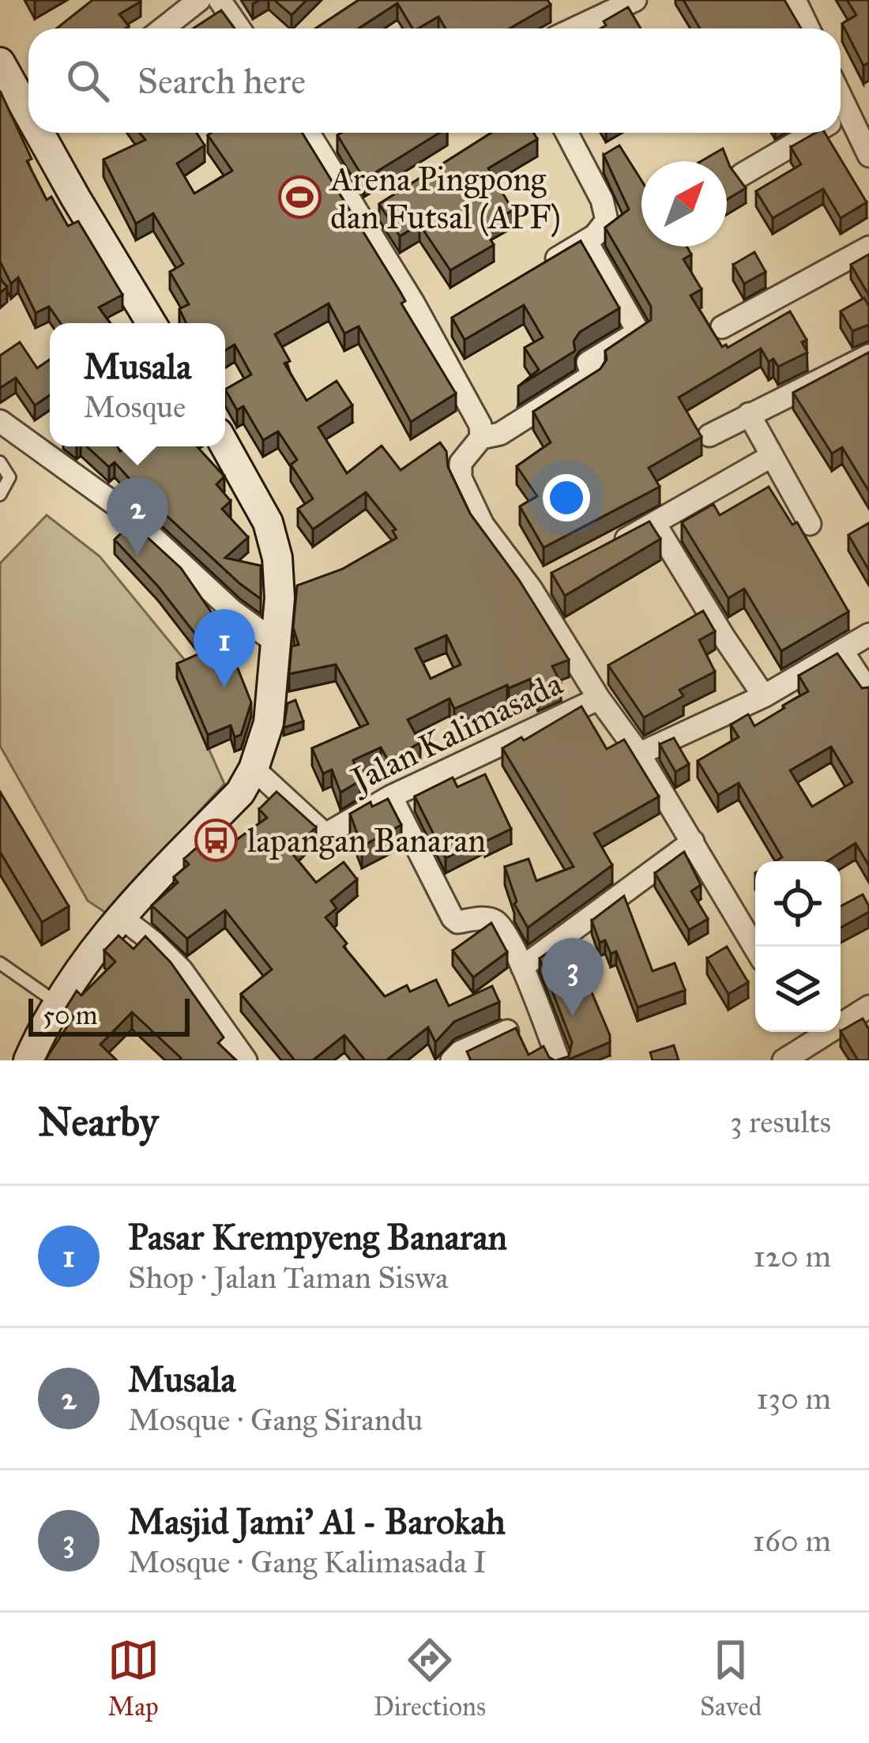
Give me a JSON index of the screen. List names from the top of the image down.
{
  "streets": {
    "street": ["Jalan Kalimasada"]
  },
  "places": {
    "sports": ["Arena Pingpong dan Futsal (APF)"],
    "bus stop": ["lapangan Banaran"]
  },
  "scale_bar": "50 m",
  "north": "top right",
  "page": {
    "search": "Search here",
    "popup": ["Musala", "Mosque"],
    "pins": ["2", "1", "3"],
    "scale": "50 m",
    "heading": ["Nearby", "3 results"],
    "list": [
      {
        "mark": "1",
        "name": "Pasar Krempyeng Banaran",
        "note": "Shop · Jalan Taman Siswa",
        "value": "120 m"
      },
      {
        "mark": "2",
        "name": "Musala",
        "note": "Mosque · Gang Sirandu",
        "value": "130 m"
      },
      {
        "mark": "3",
        "name": "Masjid Jami' Al - Barokah",
        "note": "Mosque · Gang Kalimasada I",
        "value": "160 m"
      }
    ],
    "nav": ["Map", "Directions", "Saved"]
  }
}
